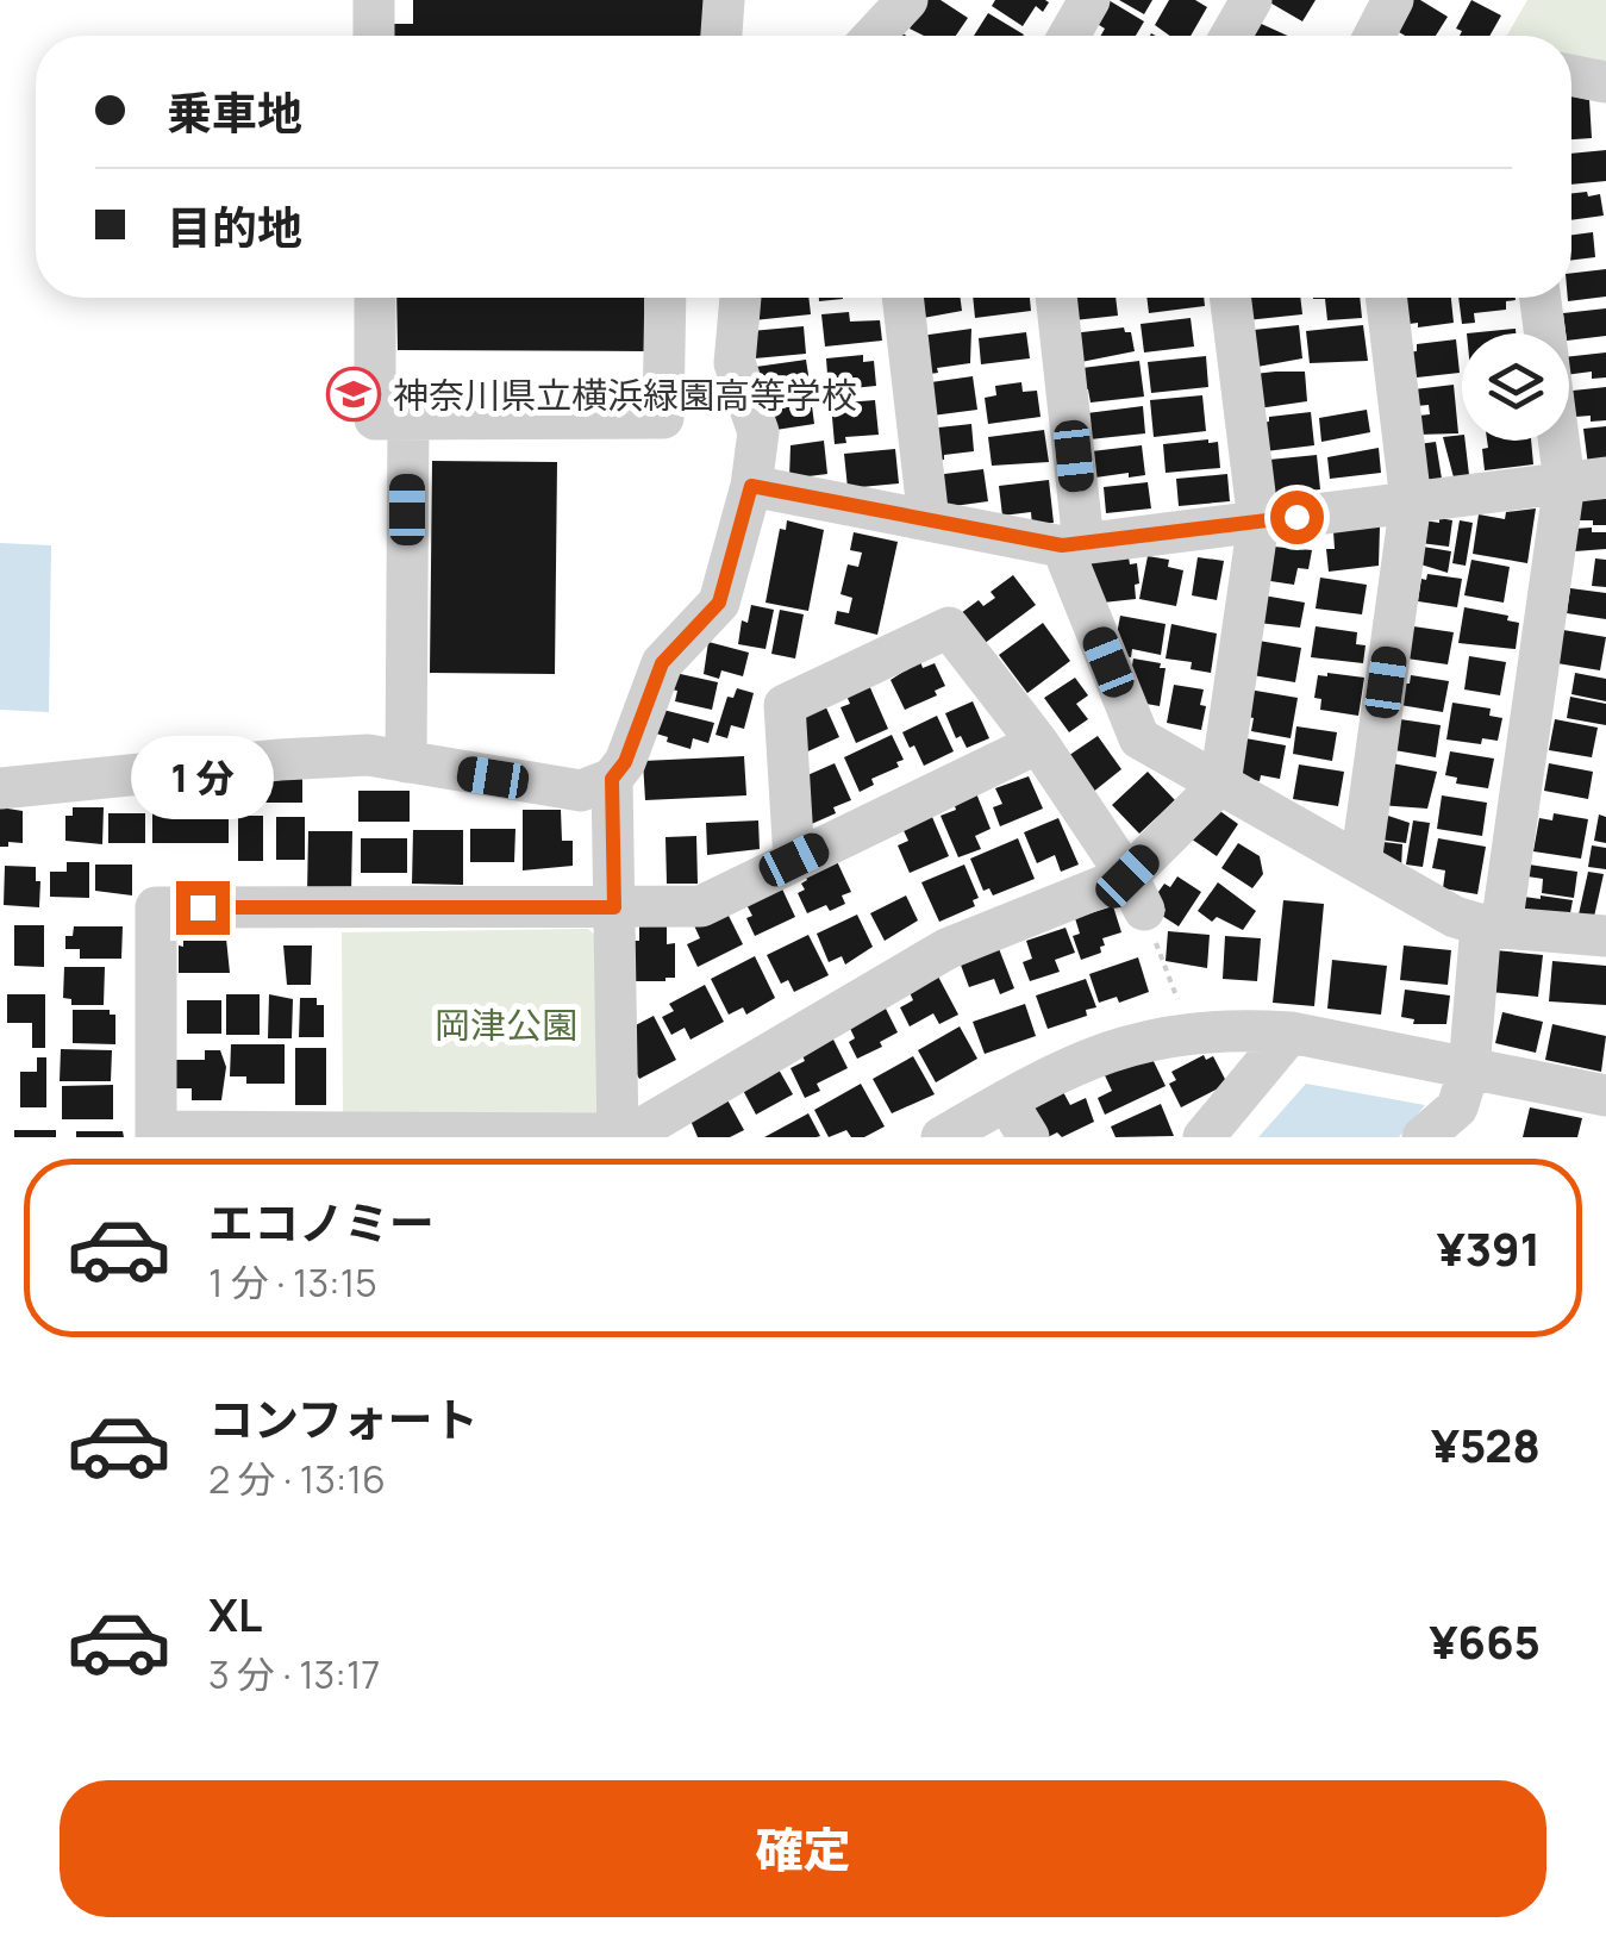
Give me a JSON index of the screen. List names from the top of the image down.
{
  "parks": ["岡津公園"],
  "places": {
    "school or university": ["神奈川県立横浜緑園高等学校"]
  },
  "page": {
    "banner": ["乗車地", "目的地"],
    "bubble": "1 分",
    "list": [
      {
        "name": "エコノミー",
        "note": "1 分 · 13:15",
        "value": "¥391"
      },
      {
        "name": "コンフォート",
        "note": "2 分 · 13:16",
        "value": "¥528"
      },
      {
        "name": "XL",
        "note": "3 分 · 13:17",
        "value": "¥665"
      }
    ],
    "buttons": "確定"
  }
}
